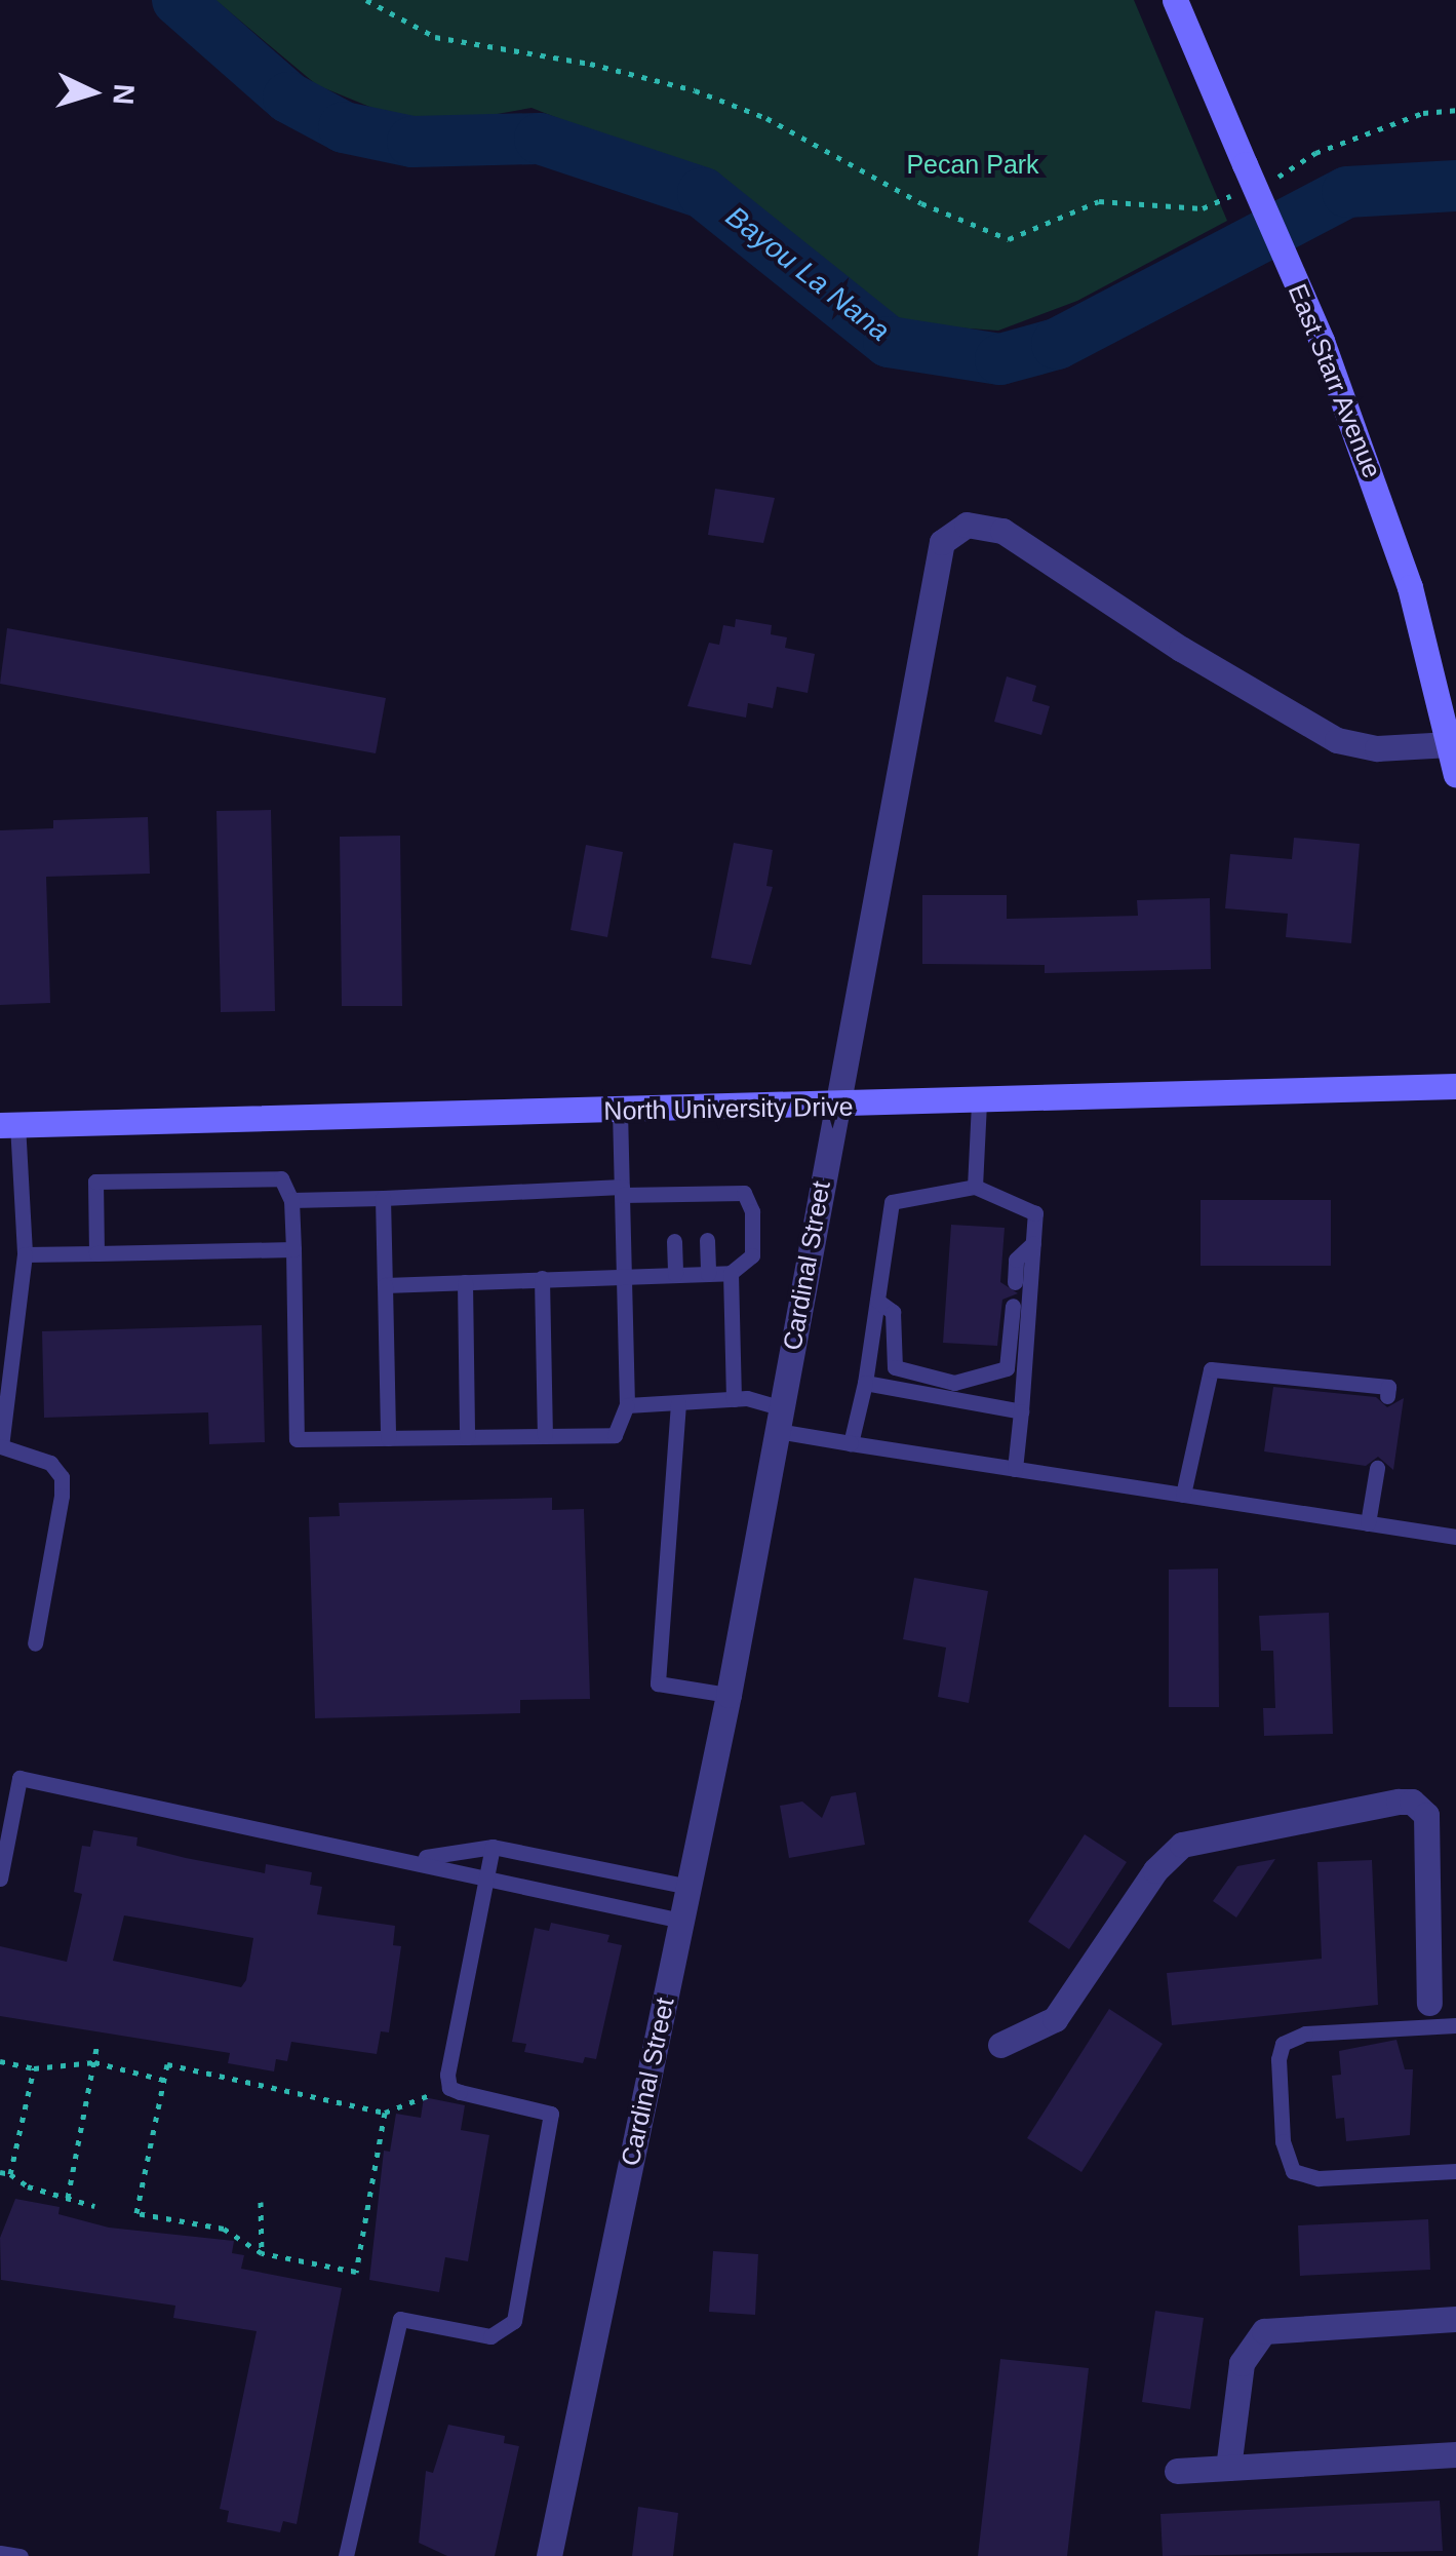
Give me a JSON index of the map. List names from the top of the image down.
{
  "streets": {
    "main road": ["East Starr Avenue", "North University Drive"],
    "street": ["Cardinal Street"]
  },
  "crossings": [
    ["East Starr Avenue", "Cardinal Street"],
    ["North University Drive", "Cardinal Street"]
  ],
  "water": ["Bayou La Nana"],
  "parks": ["Pecan Park"],
  "north": "right"
}
